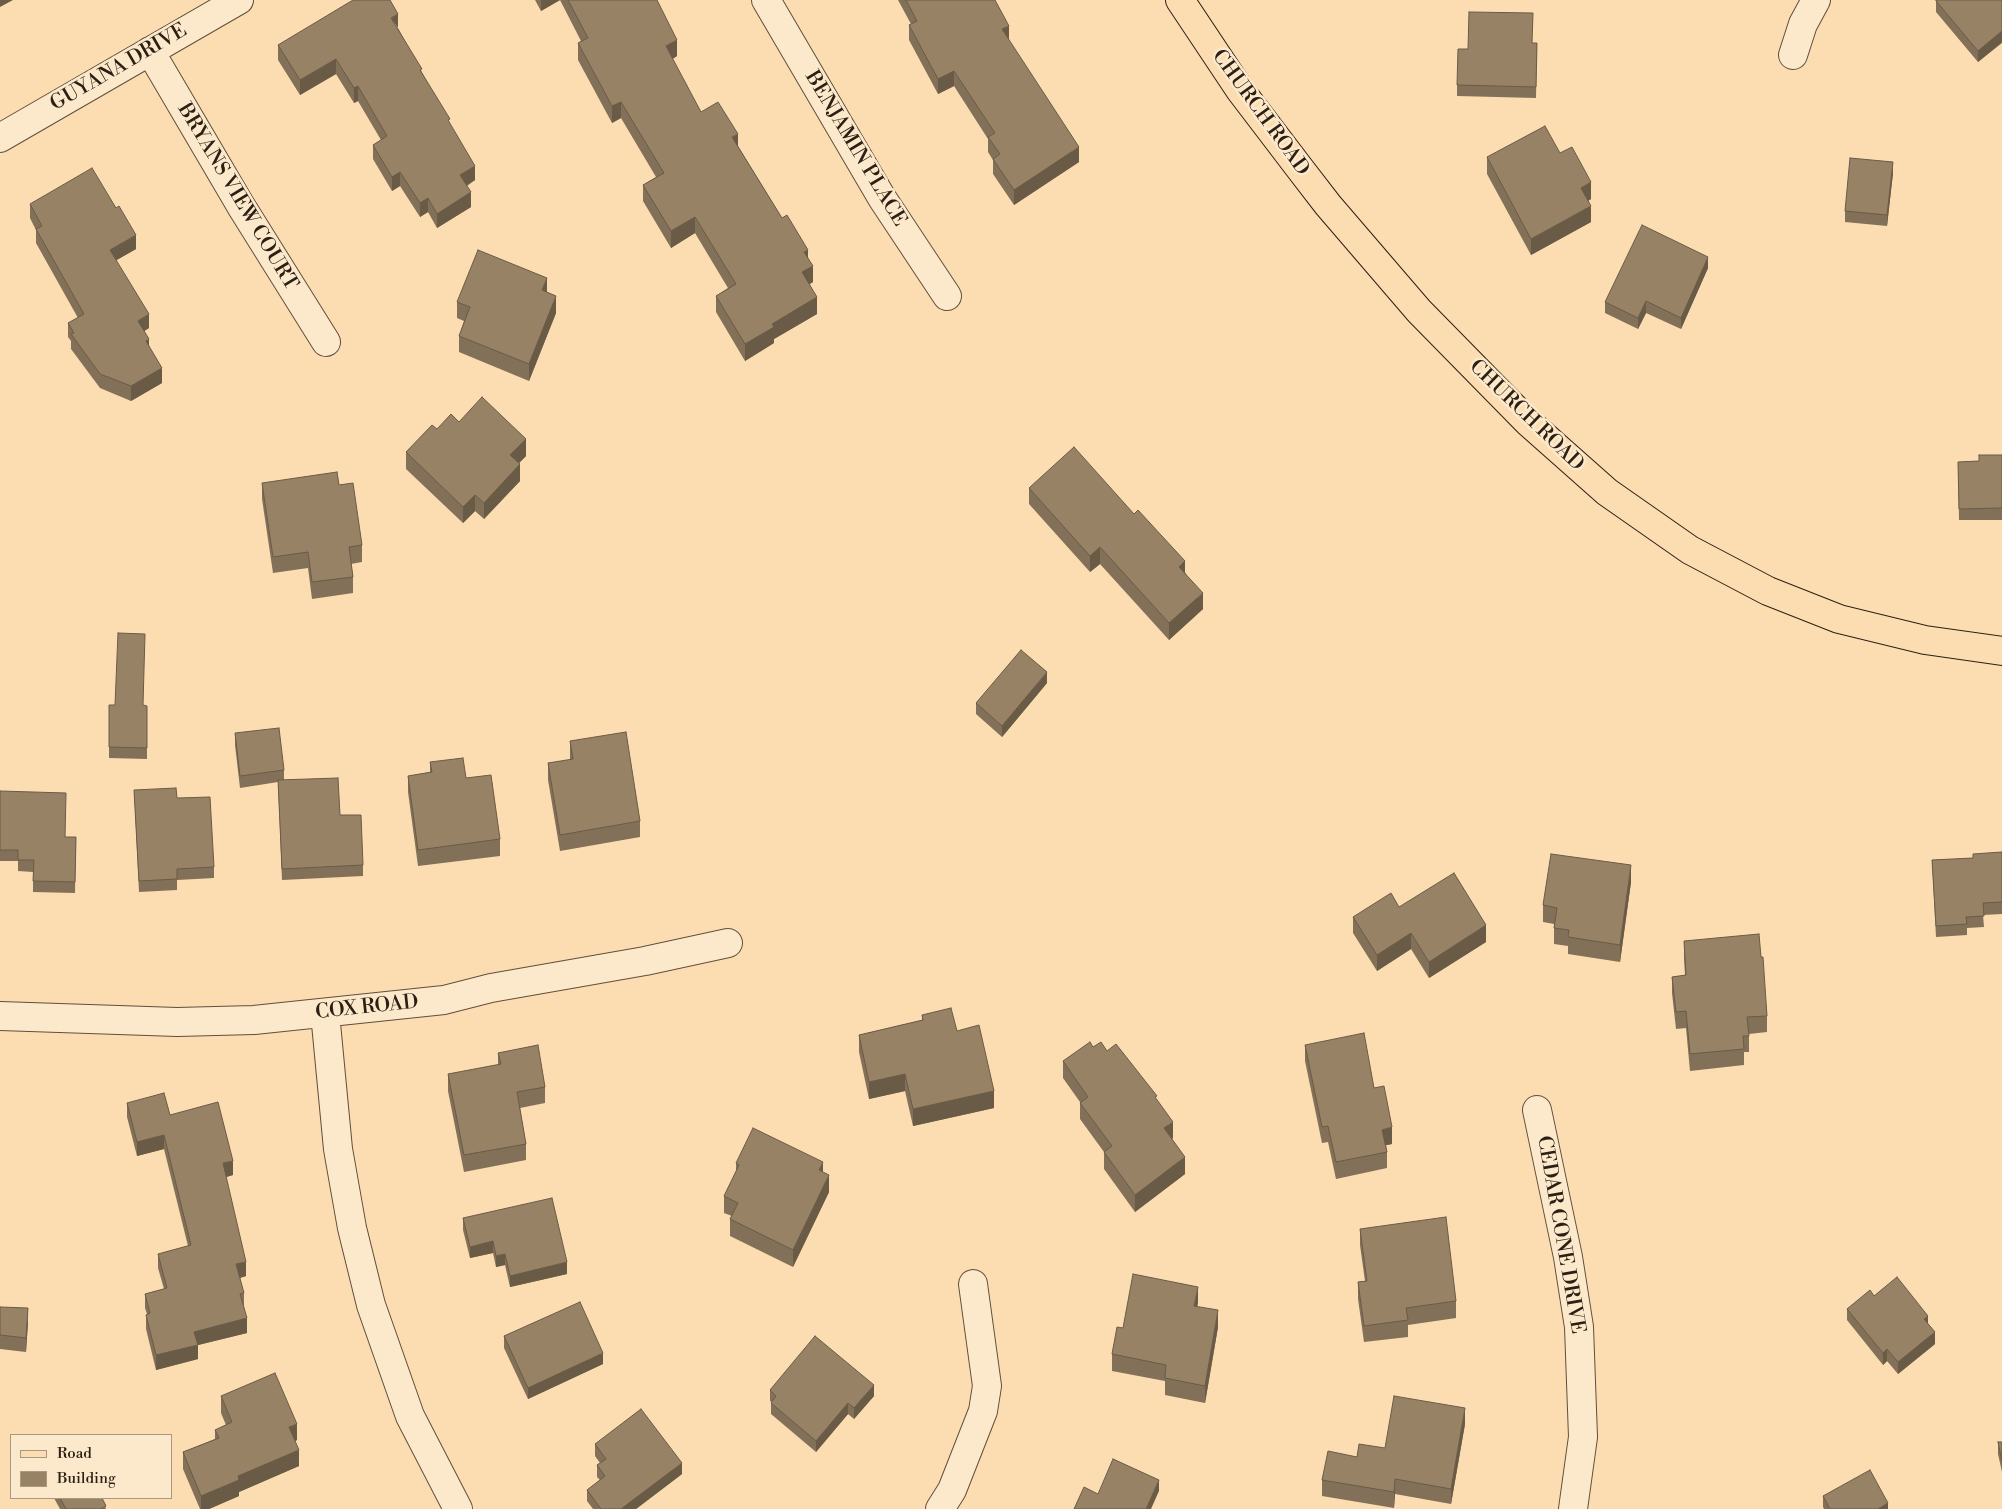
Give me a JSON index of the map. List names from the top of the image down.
{
  "streets": {
    "main road": ["CHURCH ROAD"],
    "street": [
      "GUYANA DRIVE",
      "BENJAMIN PLACE",
      "BRYANS VIEW COURT",
      "COX ROAD",
      "CEDAR CONE DRIVE"
    ]
  },
  "crossings": [
    ["GUYANA DRIVE", "BRYANS VIEW COURT"]
  ],
  "legend": ["Road", "Building"]
}
